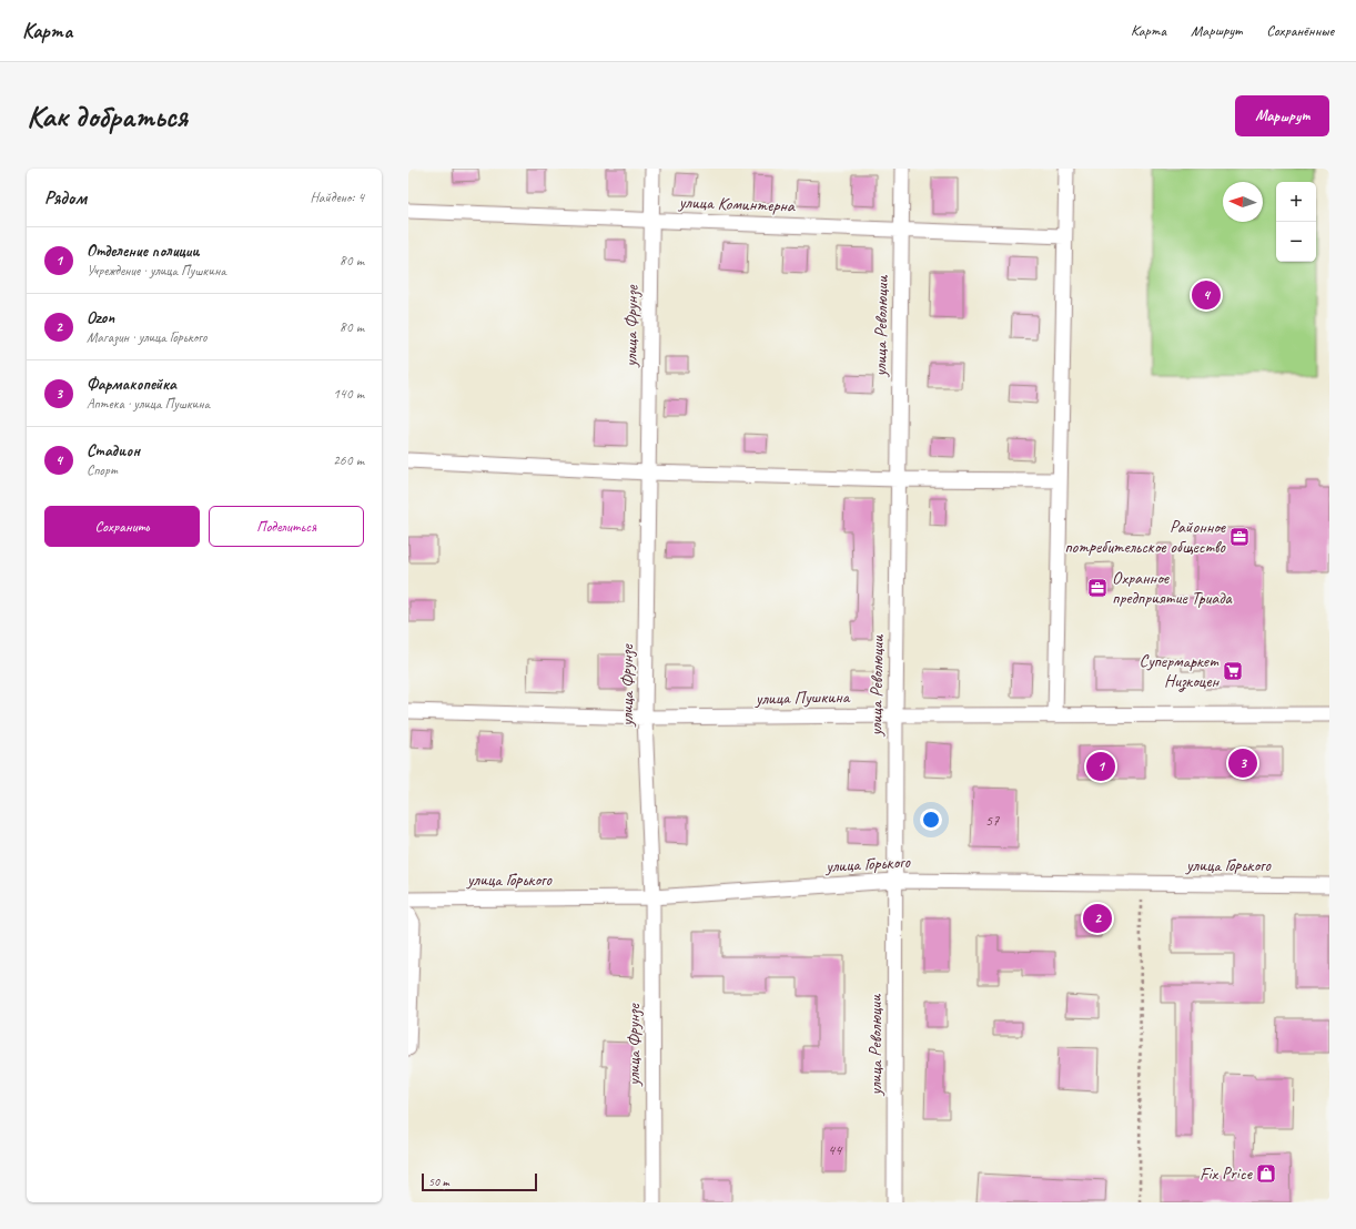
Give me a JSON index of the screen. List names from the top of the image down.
{
  "streets": {
    "street": [
      "улица Коминтерна",
      "улица Фрунзе",
      "улица Революции",
      "улица Пушкина",
      "улица Горького"
    ]
  },
  "crossings": [
    ["улица Коминтерна", "улица Фрунзе"],
    ["улица Коминтерна", "улица Революции"],
    ["улица Фрунзе", "улица Пушкина"],
    ["улица Фрунзе", "улица Горького"],
    ["улица Революции", "улица Пушкина"],
    ["улица Революции", "улица Горького"]
  ],
  "places": {
    "office": ["Районное потребительское общество", "Охранное предприятие Триада"],
    "supermarket": ["Супермаркет Низкоцен"],
    "shop": ["Fix Price"]
  },
  "house_numbers": ["57", "44"],
  "scale_bar": "50 m",
  "north": "left",
  "page": {
    "header": "Карта",
    "nav": ["Карта", "Маршрут", "Сохранённые"],
    "buttons": [
      "Маршрут",
      ["Сохранить", "Поделиться"]
    ],
    "title": "Как добраться",
    "heading": ["Рядом", "Найдено: 4"],
    "map_buttons": ["+", "−"],
    "list": [
      {
        "mark": "1",
        "name": "Отделение полиции",
        "note": "Учреждение · улица Пушкина",
        "value": "80 m"
      },
      {
        "mark": "2",
        "name": "Ozon",
        "note": "Магазин · улица Горького",
        "value": "80 m"
      },
      {
        "mark": "3",
        "name": "Фармакопейка",
        "note": "Аптека · улица Пушкина",
        "value": "140 m"
      },
      {
        "mark": "4",
        "name": "Стадион",
        "note": "Спорт",
        "value": "260 m"
      }
    ],
    "pins": [
      "4",
      "3",
      "1",
      "2"
    ],
    "scale": "50 m"
  }
}
